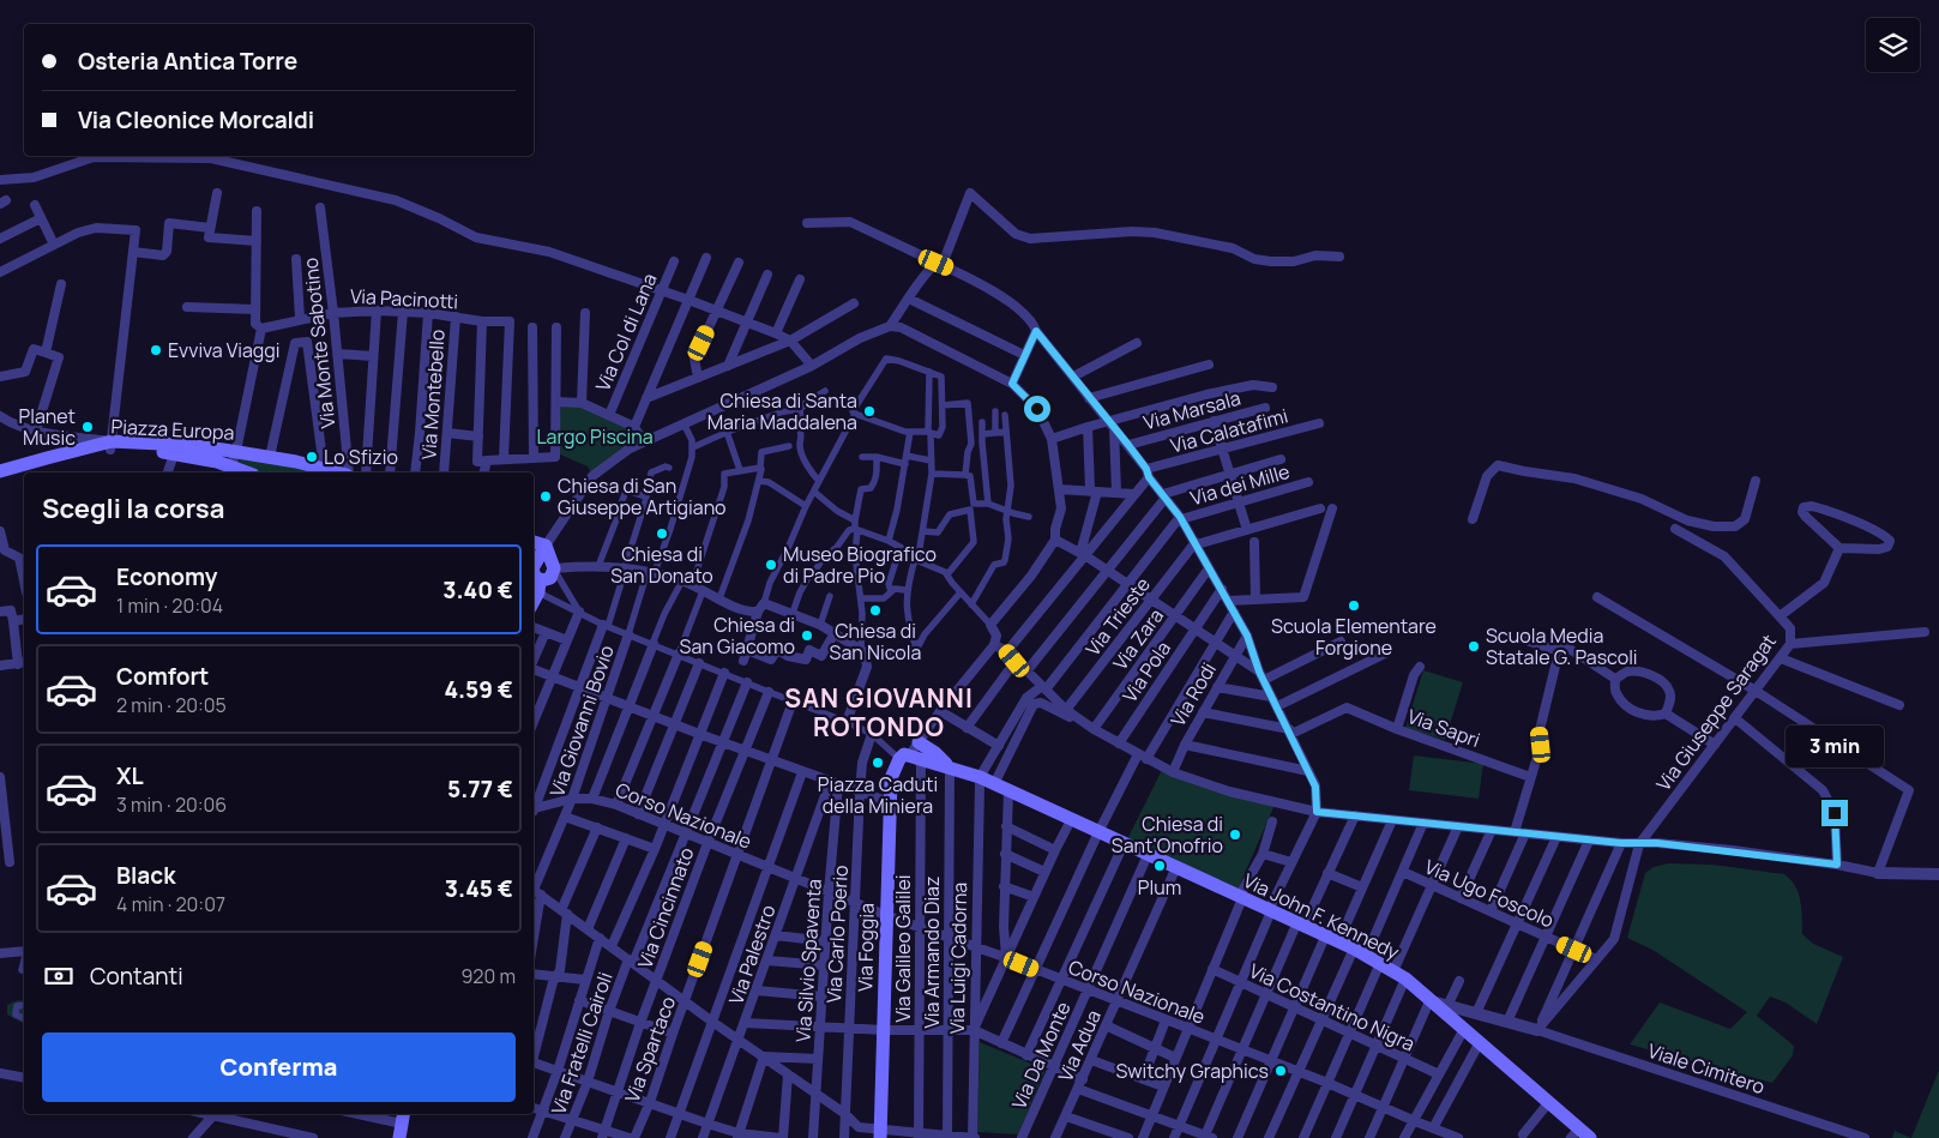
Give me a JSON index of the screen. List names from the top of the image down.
{
  "streets": {
    "main road": ["Piazza Europa", "Via John F. Kennedy", "Via Foggia"],
    "street": [
      "Via Pacinotti",
      "Via Col di Lana",
      "Via Monte Sabotino",
      "Via Montebello",
      "Via Marsala",
      "Via Calatafimi",
      "Via dei Mille",
      "Via Trieste",
      "Via Zara",
      "Via Pola",
      "Via Rodi",
      "Via Giuseppe Saragat",
      "Via Giovanni Bovio",
      "Via Sapri",
      "Corso Nazionale",
      "Via Ugo Foscolo",
      "Via Cincinnato",
      "Via Carlo Poerio",
      "Via Galileo Galilei",
      "Via Armando Diaz",
      "Via Palestro",
      "Via Luigi Cadorna",
      "Via Silvio Spaventa",
      "Via Costantino Nigra",
      "Via Fratelli Cairoli",
      "Via Adua",
      "Via Spartaco",
      "Via Da Monte",
      "Viale Cimitero"
    ]
  },
  "crossings": [
    ["Via Pacinotti", "Via Monte Sabotino"],
    ["Via Pacinotti", "Via Montebello"],
    ["Via Giovanni Bovio", "Corso Nazionale"],
    ["Corso Nazionale", "Via Cincinnato"],
    ["Corso Nazionale", "Via Carlo Poerio"],
    ["Corso Nazionale", "Via Foggia"],
    ["Corso Nazionale", "Via Galileo Galilei"],
    ["Corso Nazionale", "Via Armando Diaz"],
    ["Corso Nazionale", "Via Palestro"],
    ["Corso Nazionale", "Via Luigi Cadorna"],
    ["Corso Nazionale", "Via Silvio Spaventa"],
    ["Corso Nazionale", "Via Fratelli Cairoli"],
    ["Corso Nazionale", "Via Adua"],
    ["Corso Nazionale", "Via Spartaco"],
    ["Corso Nazionale", "Via Da Monte"],
    ["Via John F. Kennedy", "Via Foggia"],
    ["Via John F. Kennedy", "Via Galileo Galilei"],
    ["Via John F. Kennedy", "Via Armando Diaz"],
    ["Via John F. Kennedy", "Via Luigi Cadorna"],
    ["Via John F. Kennedy", "Via Adua"],
    ["Via John F. Kennedy", "Via Da Monte"],
    ["Via Foggia", "Via Galileo Galilei"],
    ["Via Palestro", "Via Silvio Spaventa"]
  ],
  "districts": ["SAN GIOVANNI ROTONDO"],
  "parks": ["Largo Piscina"],
  "places": [
    "Evviva Viaggi",
    "Chiesa di Santa Maria Maddalena",
    "Planet Music",
    "Lo Sfizio",
    "Chiesa di San Giuseppe Artigiano",
    "Chiesa di San Donato",
    "Museo Biografico di Padre Pio",
    "Scuola Elementare Forgione",
    "Chiesa di San Nicola",
    "Chiesa di San Giacomo",
    "Scuola Media Statale G. Pascoli",
    "Piazza Caduti della Miniera",
    "Chiesa di Sant'Onofrio",
    "Plum",
    "Switchy Graphics"
  ],
  "page": {
    "banner": ["Osteria Antica Torre", "Via Cleonice Morcaldi"],
    "heading": "Scegli la corsa",
    "list": [
      {
        "name": "Economy",
        "note": "1 min · 20:04",
        "value": "3.40 €"
      },
      {
        "name": "Comfort",
        "note": "2 min · 20:05",
        "value": "4.59 €"
      },
      {
        "name": "XL",
        "note": "3 min · 20:06",
        "value": "5.77 €"
      },
      {
        "name": "Black",
        "note": "4 min · 20:07",
        "value": "3.45 €"
      }
    ],
    "bubble": "3 min",
    "pay": ["Contanti", "920 m"],
    "buttons": "Conferma"
  }
}
